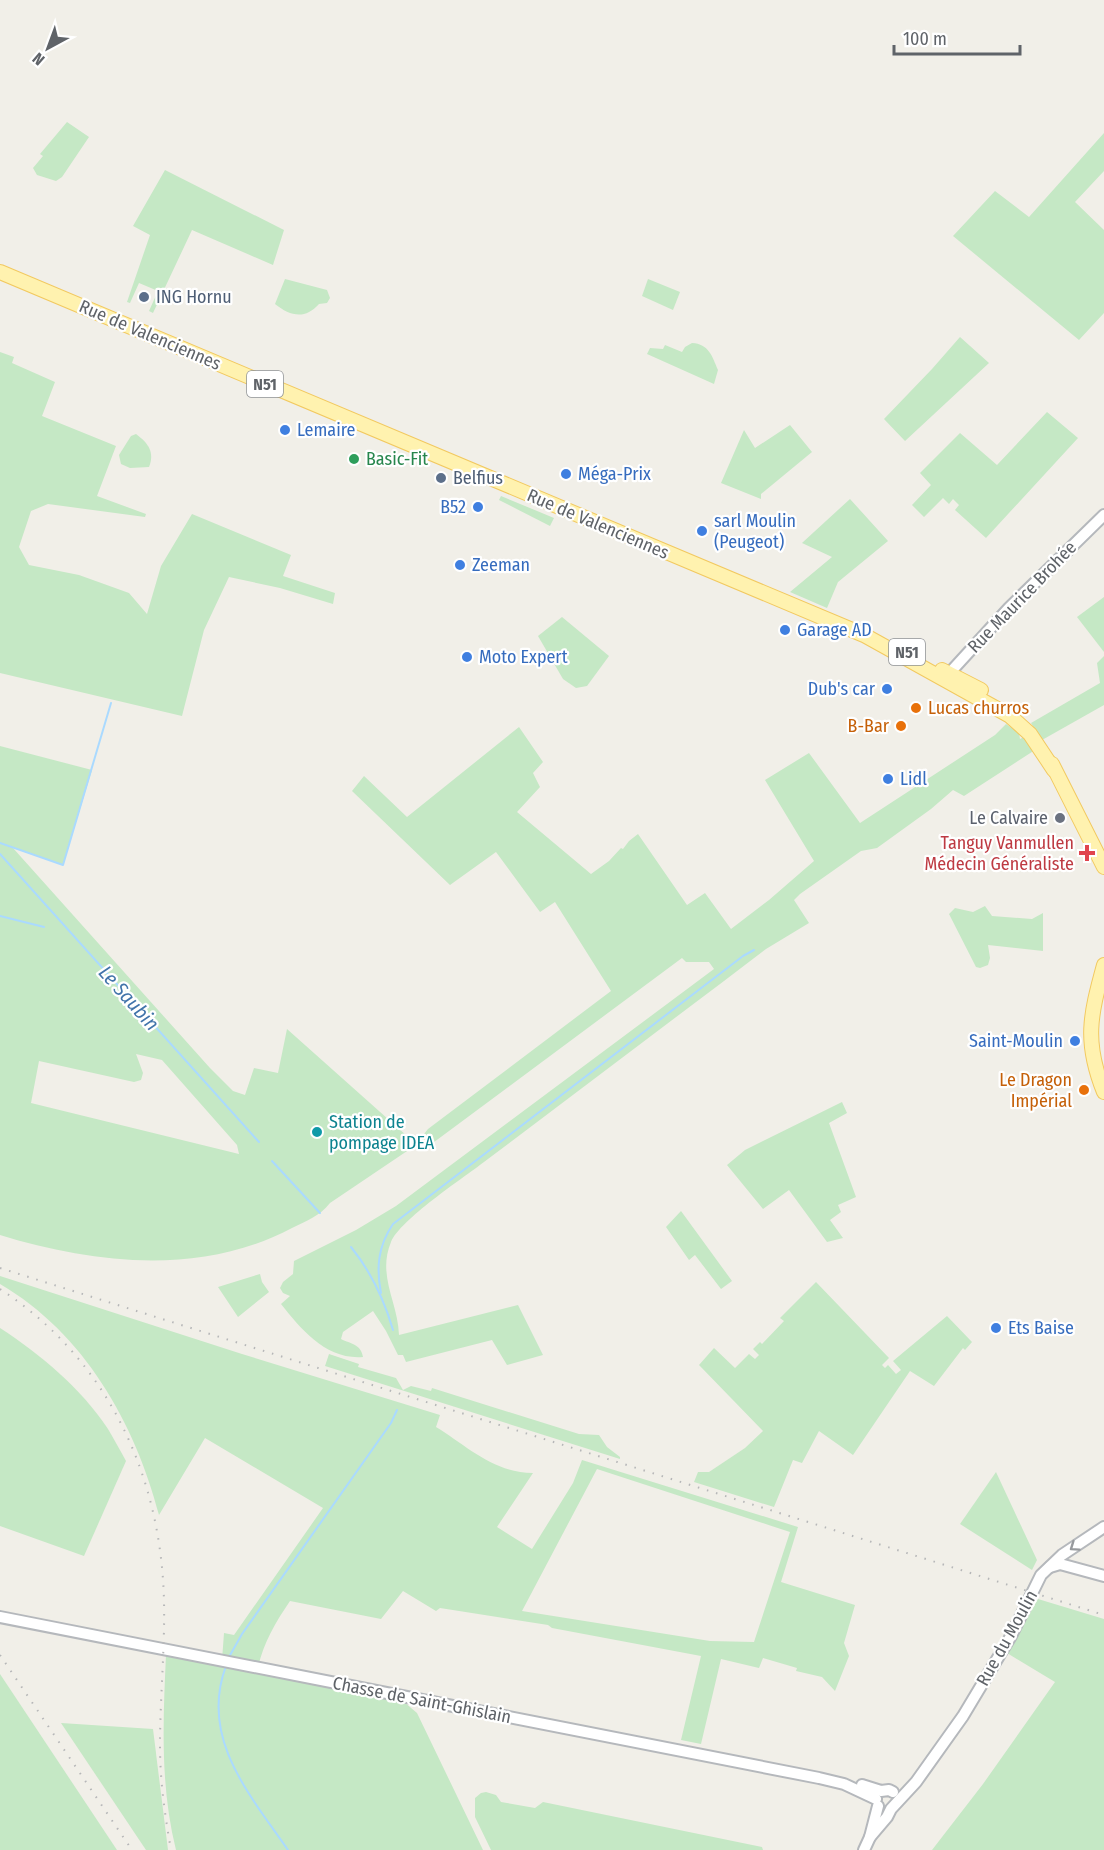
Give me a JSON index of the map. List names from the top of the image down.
{
  "streets": {
    "main road": ["Rue de Valenciennes", "N51"],
    "street": ["Rue Maurice Brohée", "Rue du Moulin", "Chasse de Saint-Ghislain"]
  },
  "crossings": [
    ["Rue de Valenciennes", "Rue Maurice Brohée"],
    ["Rue du Moulin", "Chasse de Saint-Ghislain"]
  ],
  "water": ["Le Saubin"],
  "places": {
    "other": [
      "ING Hornu",
      "Lemaire",
      "Basic-Fit",
      "Méga-Prix",
      "Belfius",
      "B52",
      "sarl Moulin (Peugeot)",
      "Zeeman",
      "Garage AD",
      "Moto Expert",
      "Dub's car",
      "Lucas churros",
      "B-Bar",
      "Lidl",
      "Le Calvaire",
      "Saint-Moulin",
      "Le Dragon Impérial",
      "Station de pompage IDEA",
      "Ets Baise"
    ],
    "health": ["Tanguy Vanmullen Médecin Généraliste"]
  },
  "scale_bar": "100 m",
  "north": "bottom left"
}
